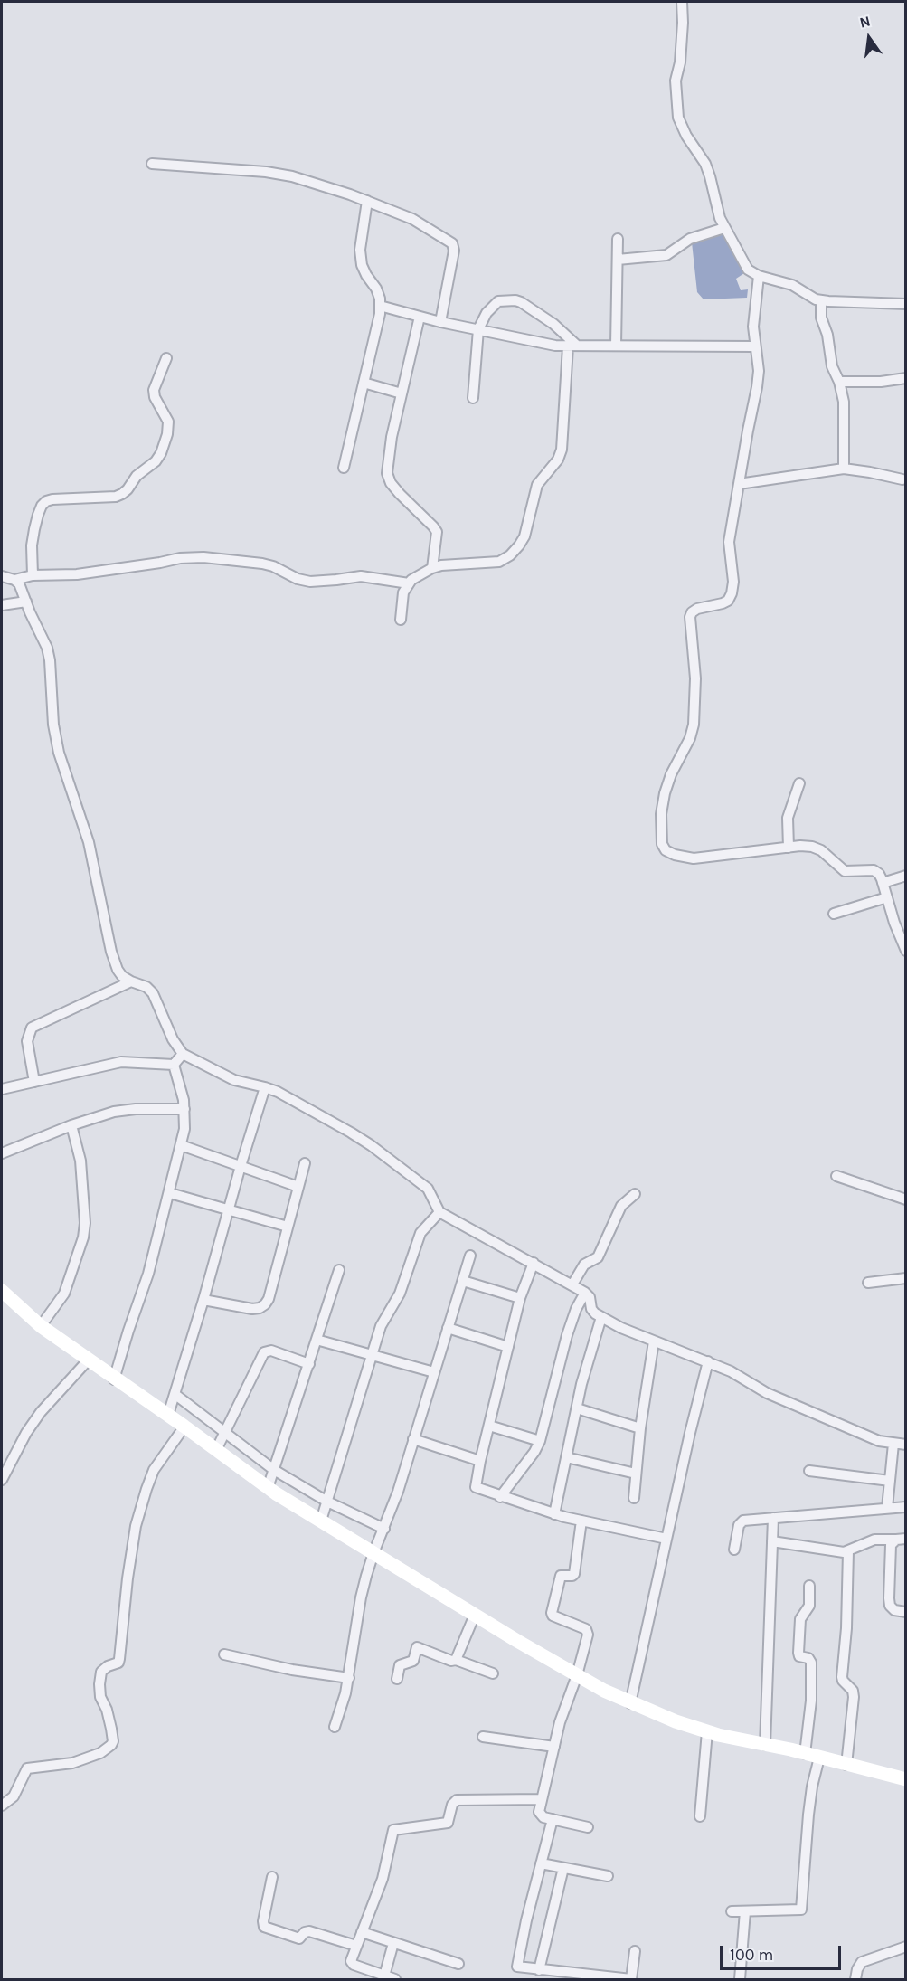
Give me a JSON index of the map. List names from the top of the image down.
{
  "scale_bar": "100 m",
  "north": "top"
}
